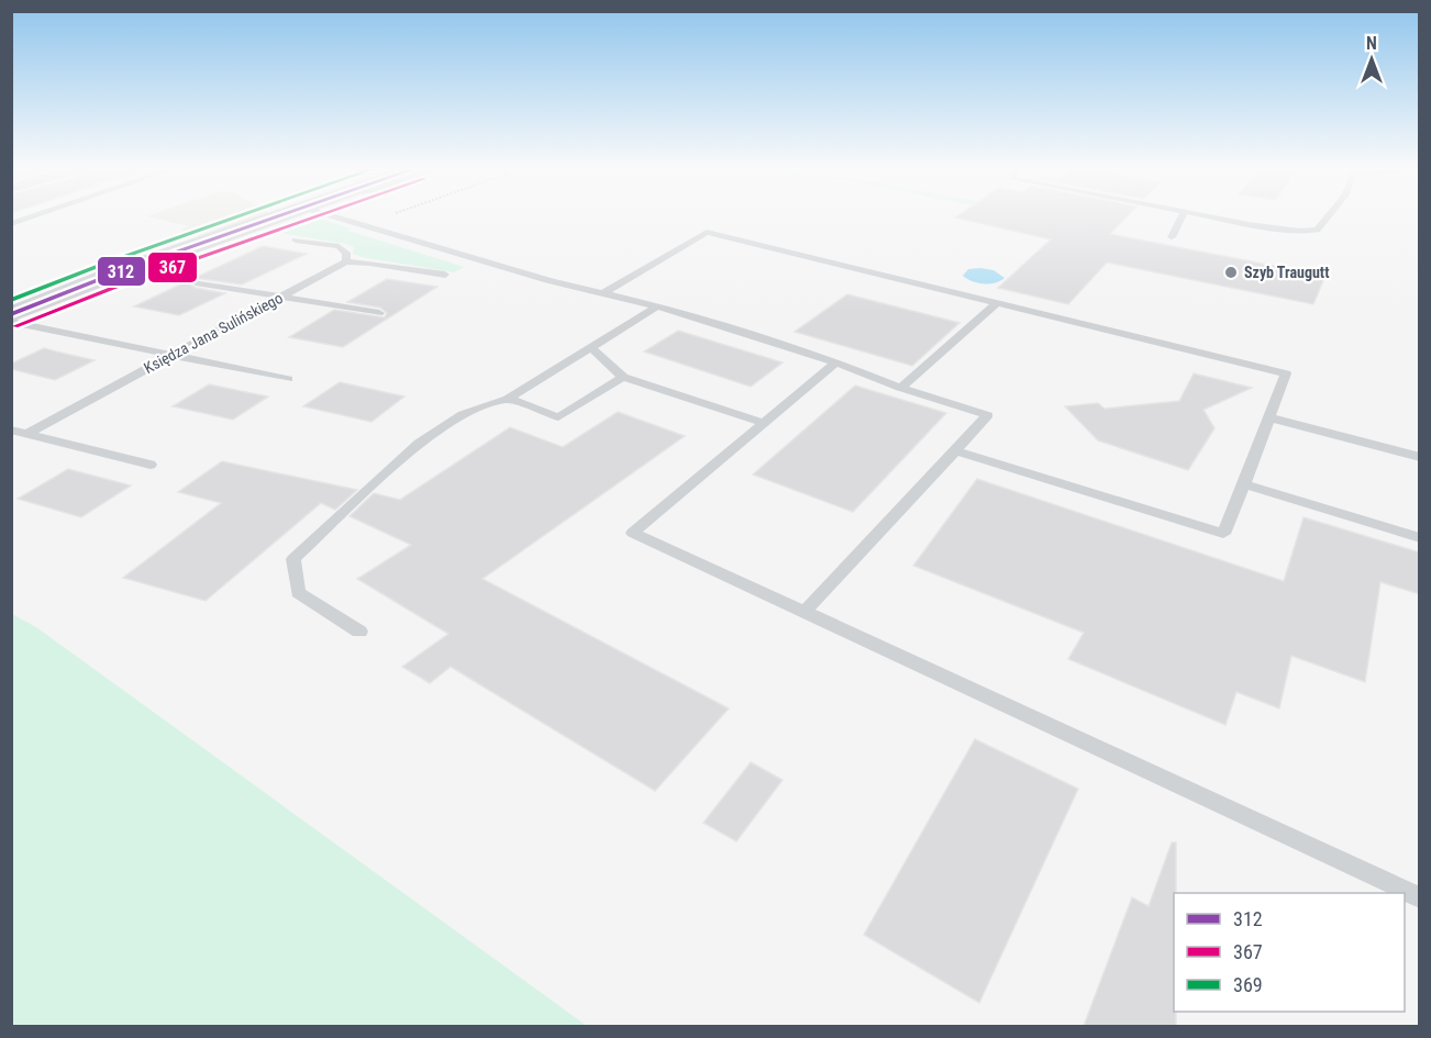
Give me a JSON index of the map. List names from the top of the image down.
{
  "streets": {
    "lane": ["Księdza Jana Sulińskiego"]
  },
  "places": ["Szyb Traugutt"],
  "lines": ["transit line 312", "transit line 367", "transit line 369"],
  "legend": ["312", "367", "369"],
  "north": "top"
}
